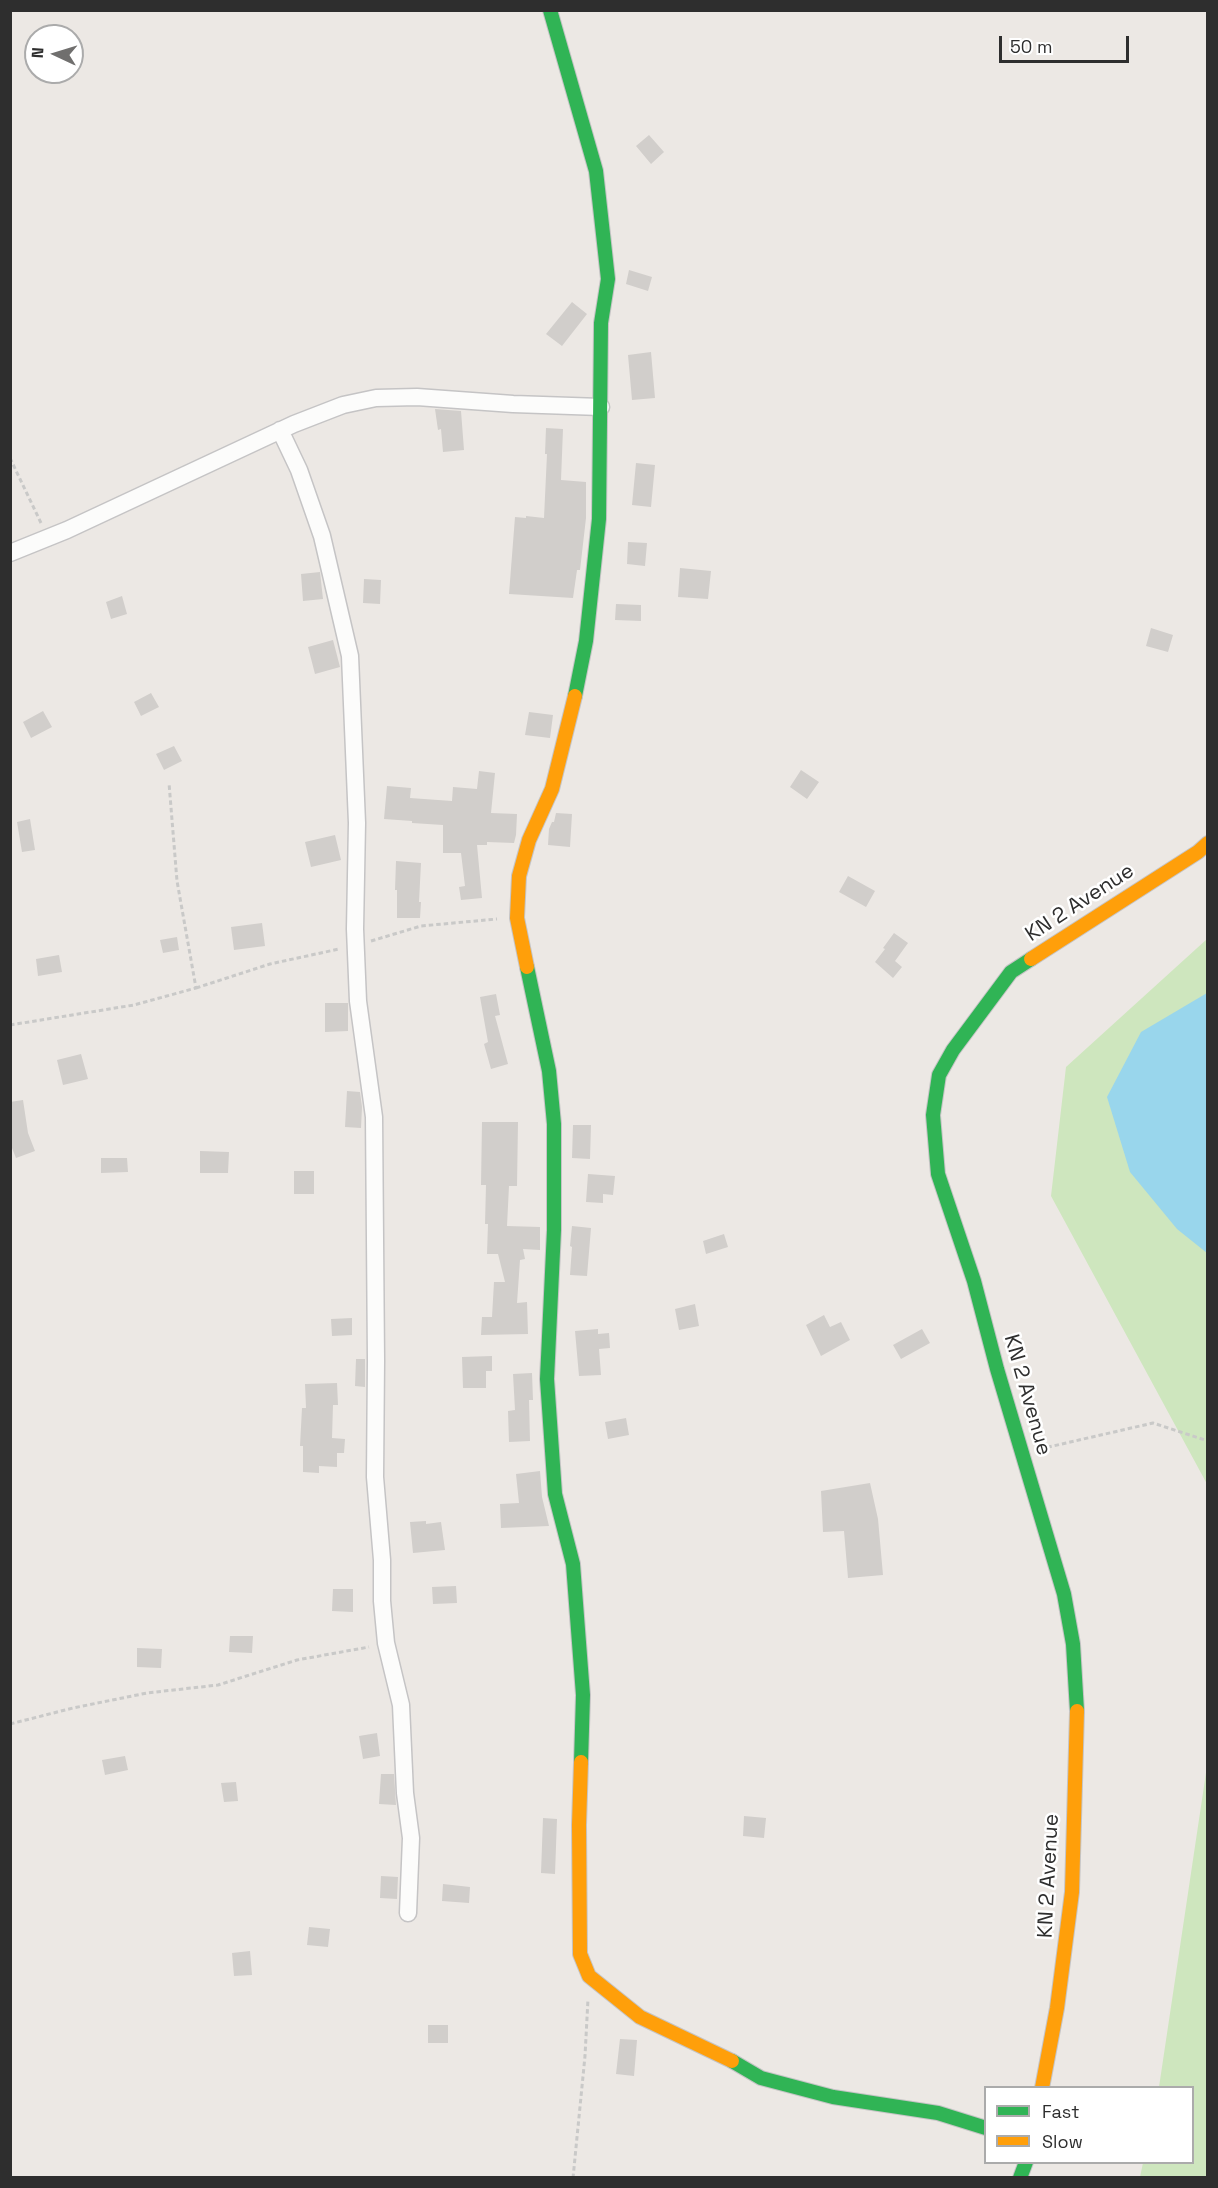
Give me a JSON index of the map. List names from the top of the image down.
{
  "streets": {
    "street": ["KN 2 Avenue"]
  },
  "legend": ["Fast", "Slow"],
  "scale_bar": "50 m",
  "north": "left"
}
